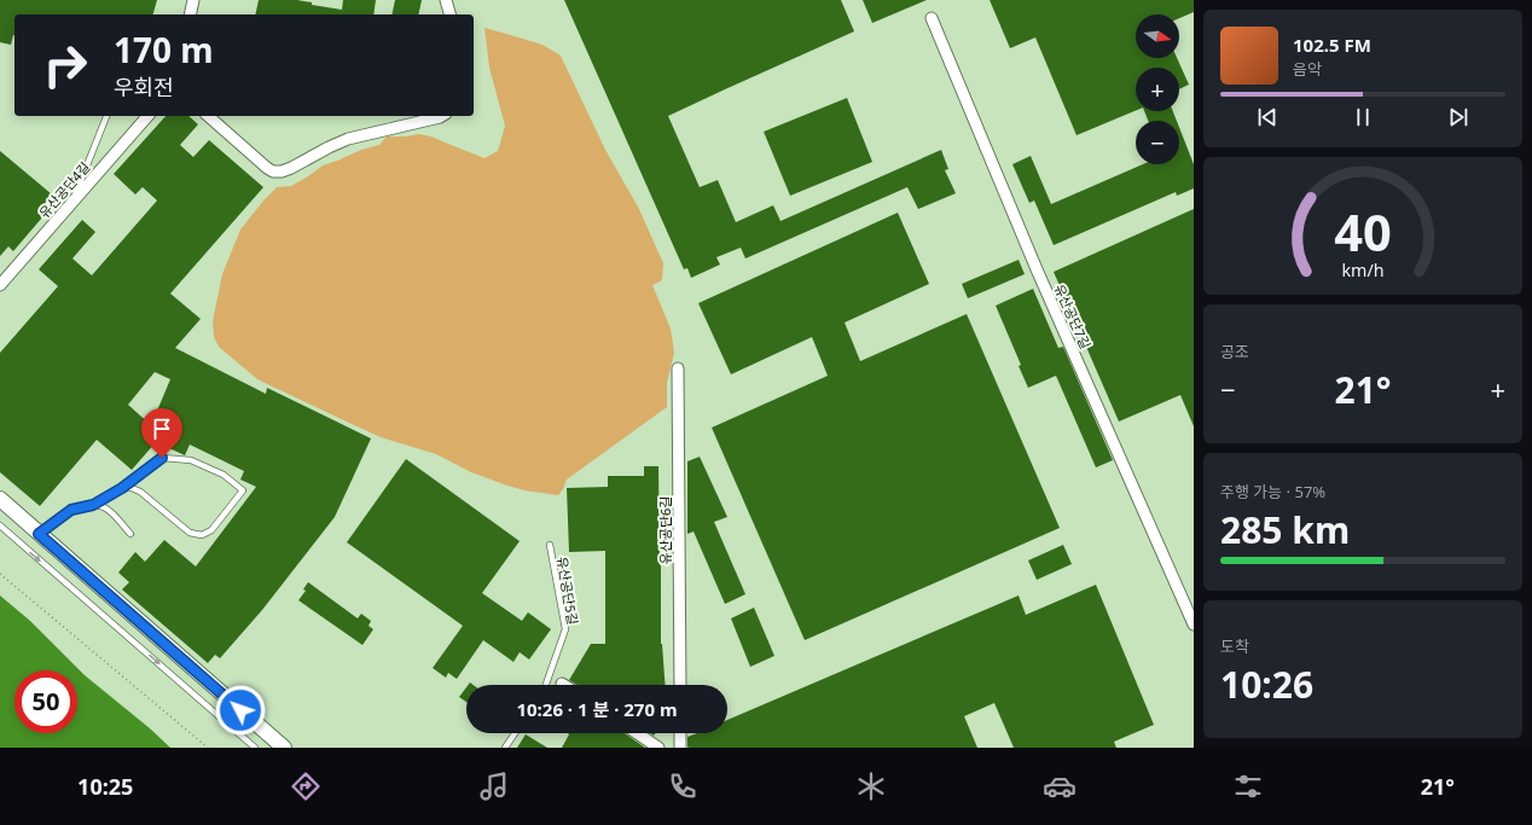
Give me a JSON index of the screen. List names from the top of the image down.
{
  "streets": {
    "street": ["유산공단4길", "유산공단7길", "유산공단6길"],
    "lane": ["유산공단5길"]
  },
  "north": "right",
  "page": {
    "map_buttons": ["+", "−"],
    "turn": ["170 m", "우회전"],
    "song": ["102.5 FM", "음악"],
    "tile": [
      "공조",
      ["주행 가능 · 57%", "285 km"],
      ["도착", "10:26"]
    ],
    "heat": ["−", "21°", "+"],
    "limit": "50",
    "trip": "10:26 · 1 분 · 270 m",
    "tabs": ["10:25", "21°"],
    "gauge": ["40", "km/h"]
  }
}
